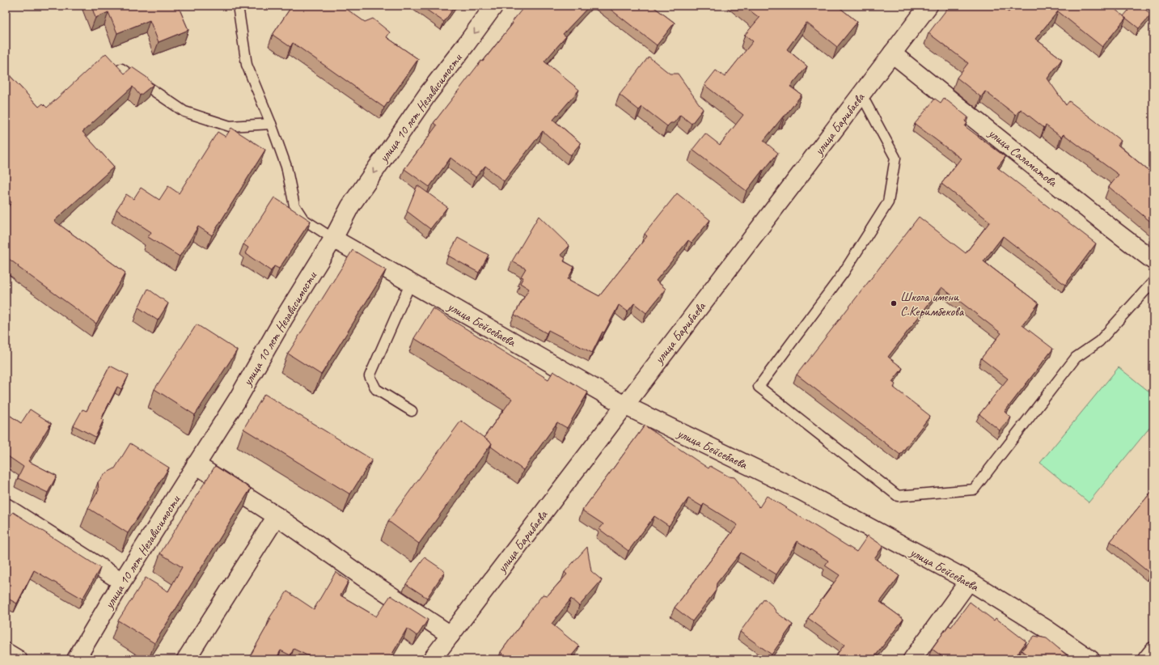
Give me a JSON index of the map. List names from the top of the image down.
{
  "streets": {
    "street": [
      "улица 10 лет Независимости",
      "улица Барибаева",
      "улица Саламатова",
      "улица Бейсебаева"
    ]
  },
  "crossings": [
    ["улица 10 лет Независимости", "улица Бейсебаева"],
    ["улица Барибаева", "улица Саламатова"],
    ["улица Барибаева", "улица Бейсебаева"]
  ],
  "one_way": ["улица 10 лет Независимости"],
  "places": ["Школа имени С.Керимбекова"]
}
